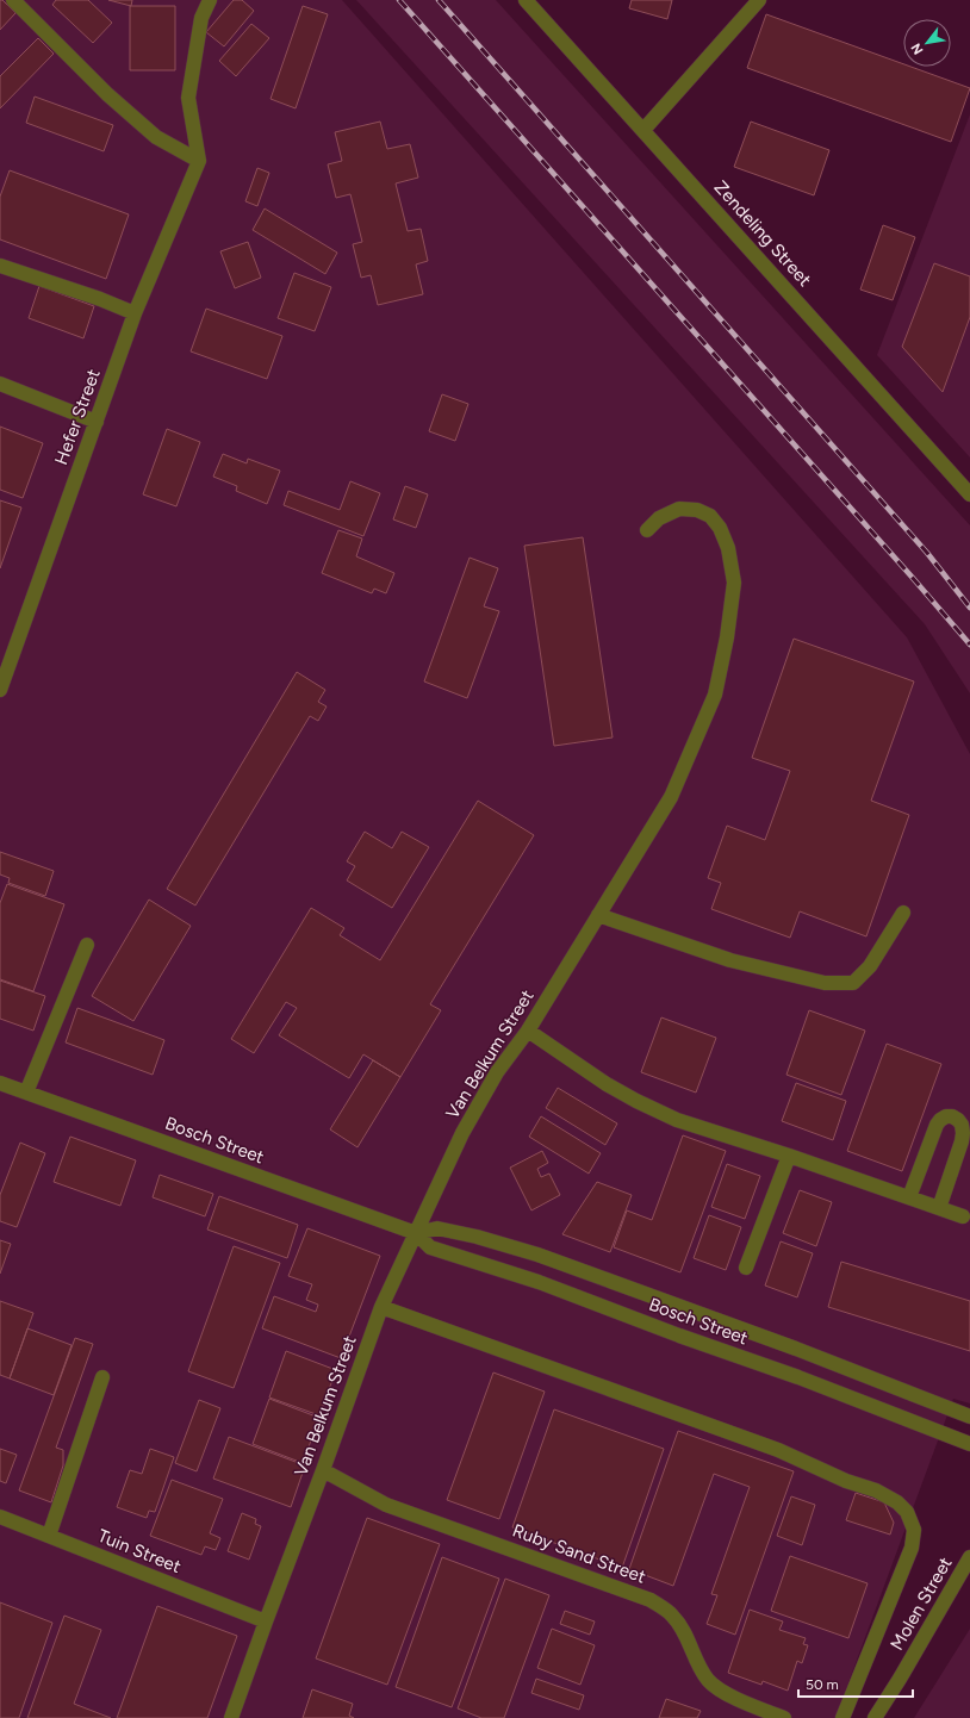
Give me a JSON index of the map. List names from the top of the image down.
{
  "streets": {
    "street": [
      "Zendeling Street",
      "Hefer Street",
      "Van Belkum Street",
      "Bosch Street",
      "Tuin Street",
      "Ruby Sand Street",
      "Molen Street"
    ]
  },
  "crossings": [
    ["Van Belkum Street", "Bosch Street"],
    ["Van Belkum Street", "Tuin Street"],
    ["Van Belkum Street", "Ruby Sand Street"]
  ],
  "scale_bar": "50 m",
  "north": "bottom left"
}
